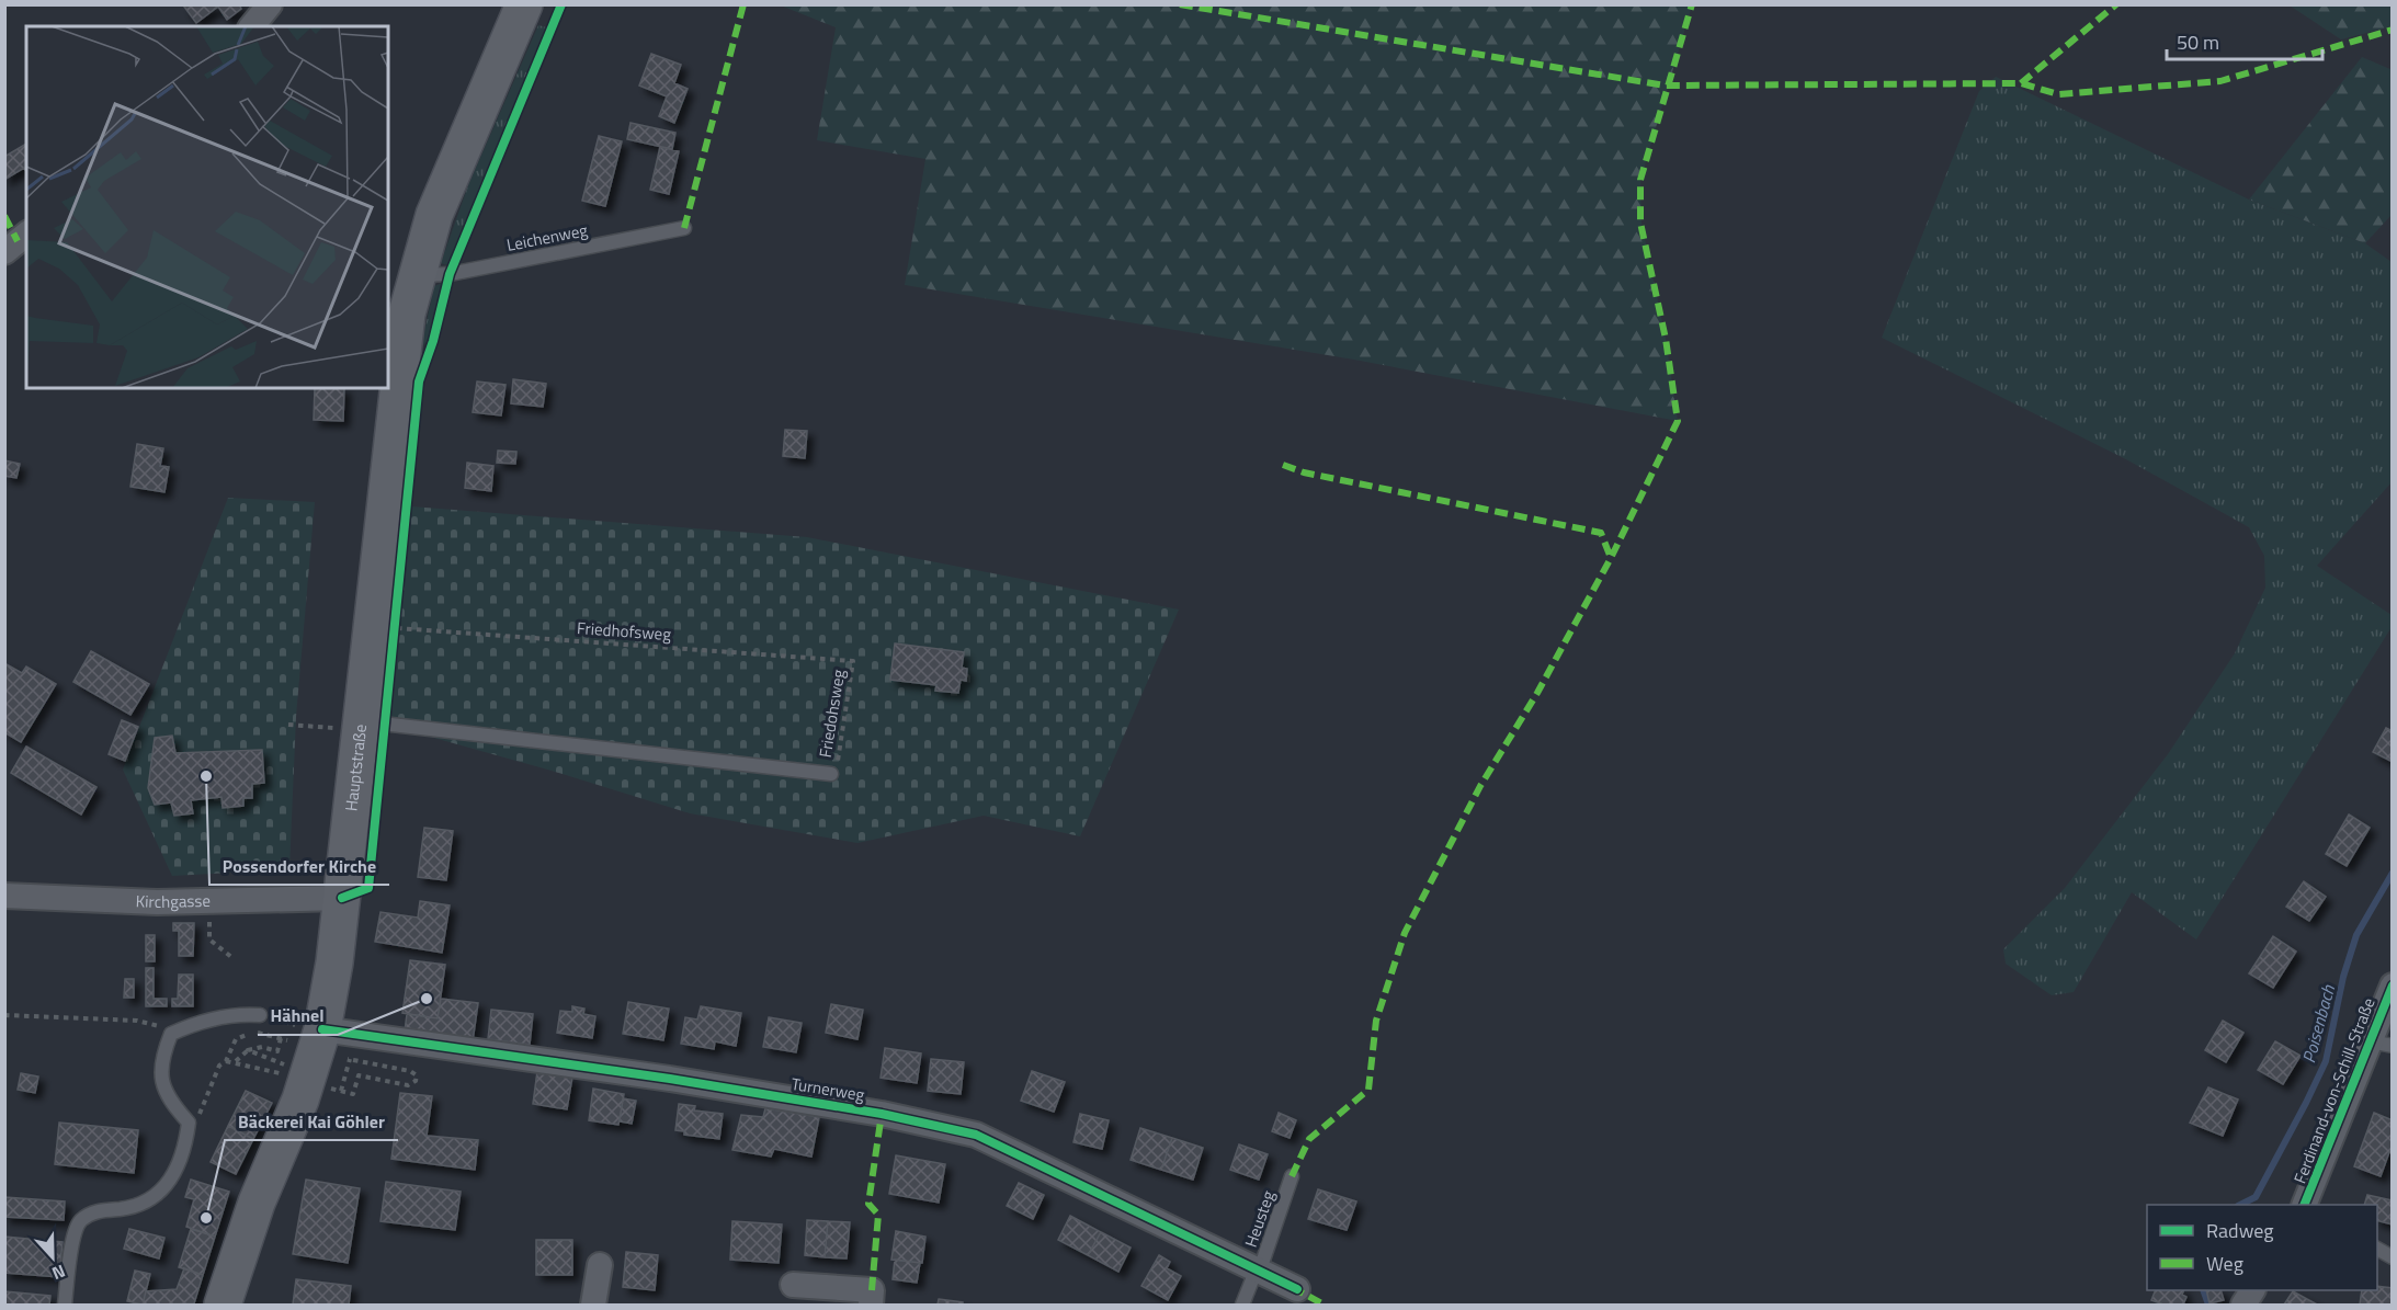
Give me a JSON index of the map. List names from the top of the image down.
{
  "streets": {
    "main road": ["Hauptstraße"],
    "street": ["Kirchgasse", "Turnerweg", "Ferdinand-von-Schill-Straße"],
    "lane": ["Leichenweg", "Heusteg"],
    "path": ["Friedhofsweg", "Friedohsweg"]
  },
  "crossings": [
    ["Leichenweg", "Hauptstraße"],
    ["Friedhofsweg", "Friedohsweg"],
    ["Hauptstraße", "Kirchgasse"],
    ["Hauptstraße", "Turnerweg"],
    ["Turnerweg", "Heusteg"]
  ],
  "water": ["Poisenbach"],
  "places": ["Possendorfer Kirche", "Hähnel", "Bäckerei Kai Göhler"],
  "legend": ["Radweg", "Weg"],
  "scale_bar": "50 m",
  "north": "bottom"
}
